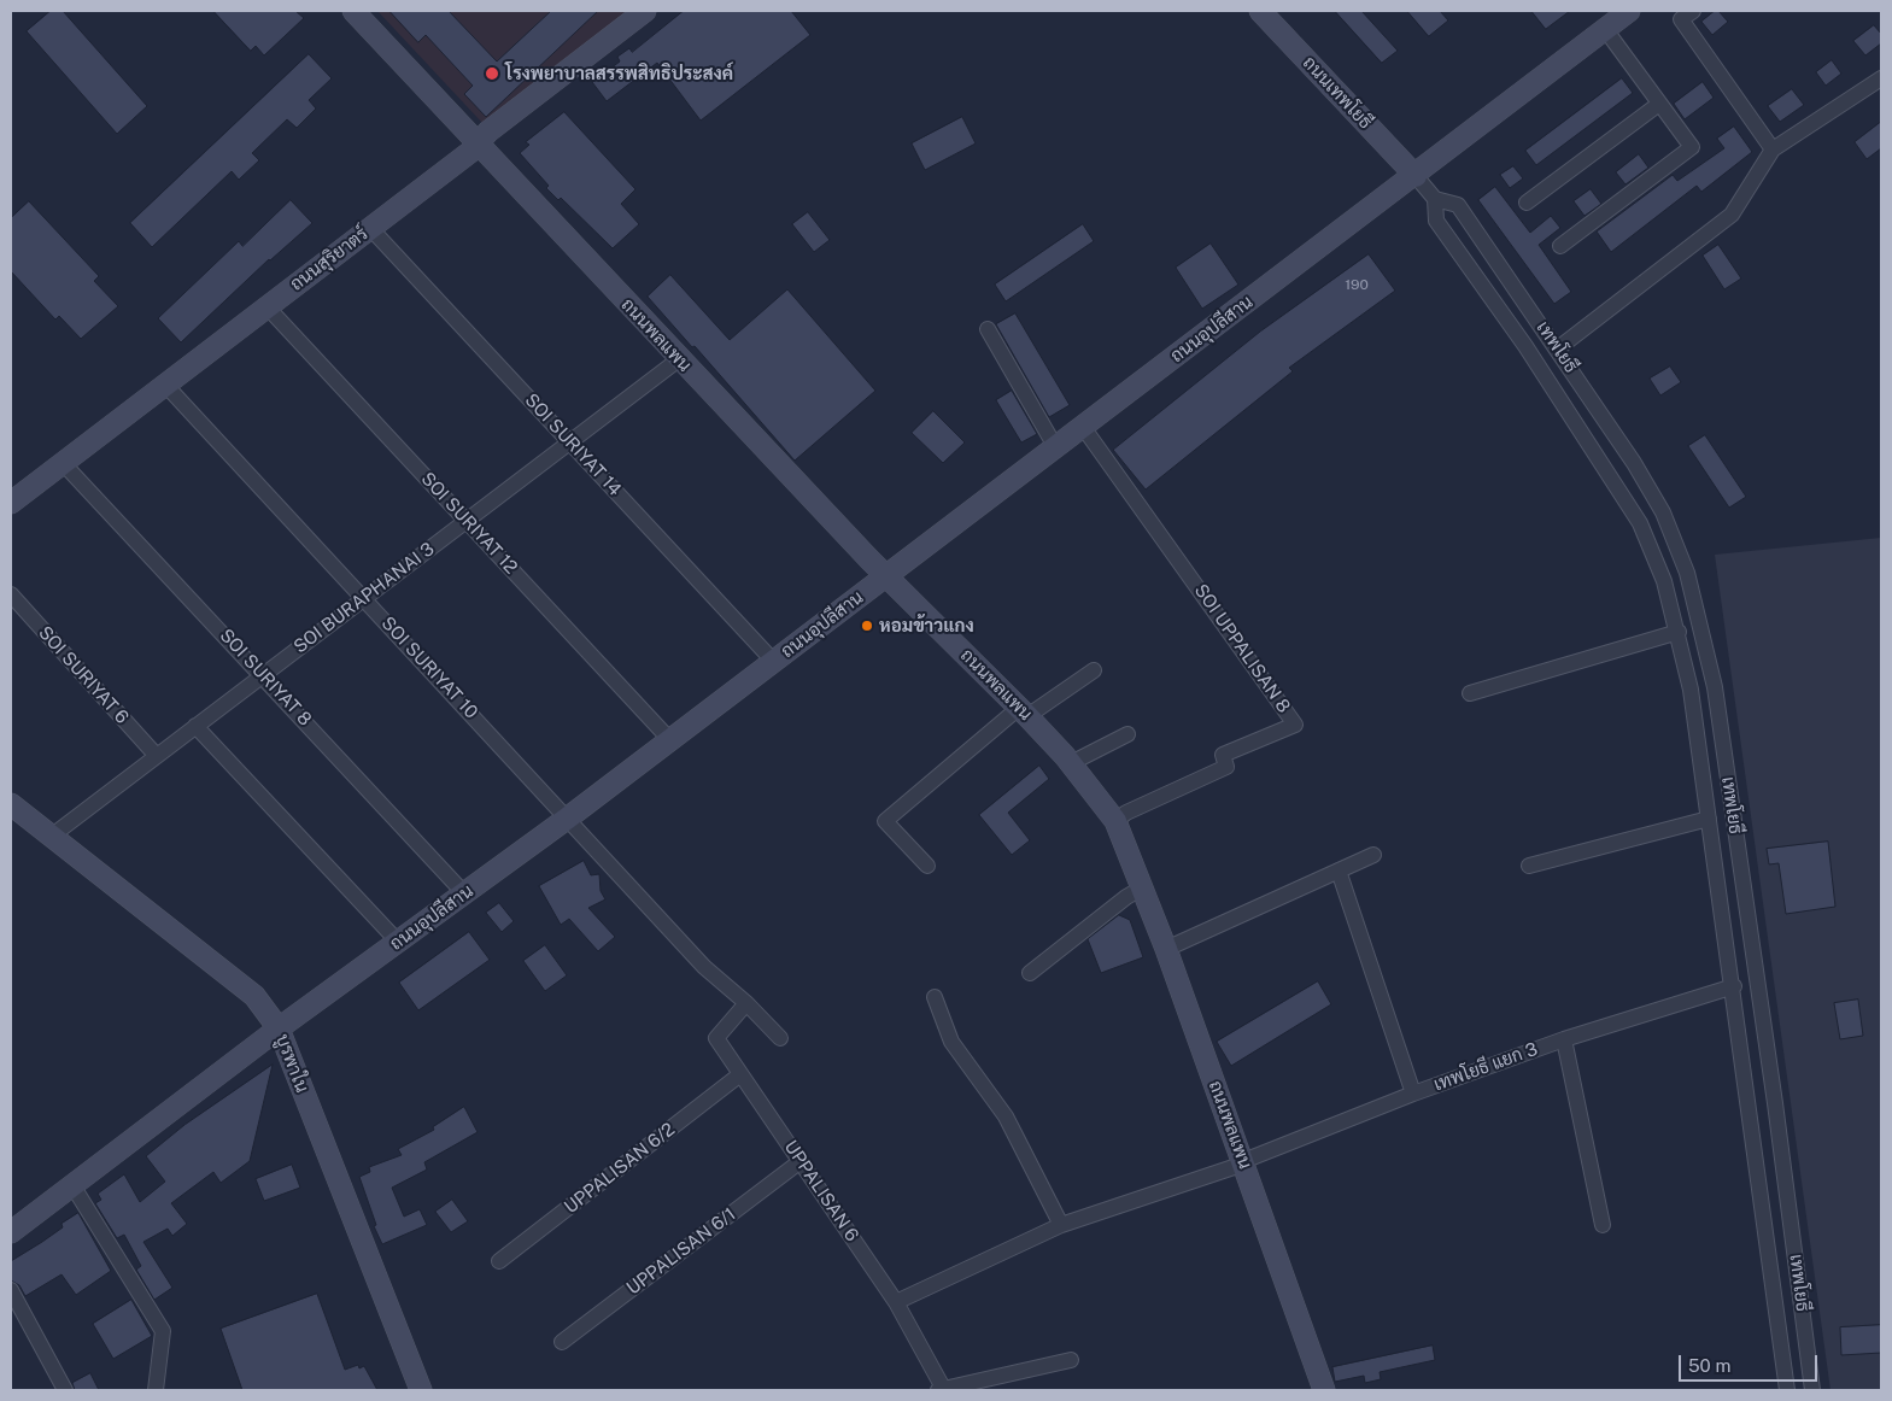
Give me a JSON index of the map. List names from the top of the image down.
{
  "streets": {
    "street": [
      "ถนนเทพโยธี",
      "ถนนสุริยาตร์",
      "ถนนอุปลีสาน",
      "ถนนพลแพน",
      "เทพโยธี",
      "SOI SURIYAT 14",
      "SOI SURIYAT 12",
      "SOI BURAPHANAI 3",
      "SOI UPPALISAN 8",
      "SOI SURIYAT 10",
      "SOI SURIYAT 6",
      "SOI SURIYAT 8",
      "บูรพาใน",
      "เทพโยธี แยก 3",
      "UPPALISAN 6/2",
      "UPPALISAN 6",
      "UPPALISAN 6/1"
    ]
  },
  "crossings": [
    ["ถนนเทพโยธี", "ถนนอุปลีสาน"],
    ["ถนนเทพโยธี", "เทพโยธี"],
    ["ถนนสุริยาตร์", "ถนนพลแพน"],
    ["ถนนสุริยาตร์", "SOI SURIYAT 14"],
    ["ถนนสุริยาตร์", "SOI SURIYAT 12"],
    ["ถนนสุริยาตร์", "SOI SURIYAT 10"],
    ["ถนนสุริยาตร์", "SOI SURIYAT 8"],
    ["ถนนอุปลีสาน", "ถนนพลแพน"],
    ["ถนนอุปลีสาน", "เทพโยธี"],
    ["ถนนอุปลีสาน", "SOI SURIYAT 14"],
    ["ถนนอุปลีสาน", "SOI SURIYAT 12"],
    ["ถนนอุปลีสาน", "SOI UPPALISAN 8"],
    ["ถนนอุปลีสาน", "SOI SURIYAT 10"],
    ["ถนนอุปลีสาน", "SOI SURIYAT 8"],
    ["ถนนอุปลีสาน", "บูรพาใน"],
    ["ถนนพลแพน", "SOI BURAPHANAI 3"],
    ["ถนนพลแพน", "SOI UPPALISAN 8"],
    ["ถนนพลแพน", "เทพโยธี แยก 3"],
    ["เทพโยธี", "เทพโยธี แยก 3"],
    ["SOI SURIYAT 14", "SOI BURAPHANAI 3"],
    ["SOI SURIYAT 12", "SOI BURAPHANAI 3"],
    ["SOI BURAPHANAI 3", "SOI SURIYAT 10"],
    ["SOI BURAPHANAI 3", "SOI SURIYAT 6"],
    ["SOI BURAPHANAI 3", "SOI SURIYAT 8"],
    ["SOI BURAPHANAI 3", "บูรพาใน"],
    ["เทพโยธี แยก 3", "UPPALISAN 6"],
    ["UPPALISAN 6/2", "UPPALISAN 6"],
    ["UPPALISAN 6", "UPPALISAN 6/1"]
  ],
  "places": ["โรงพยาบาลสรรพสิทธิประสงค์", "หอมข้าวแกง"],
  "house_numbers": ["190"],
  "scale_bar": "50 m"
}
